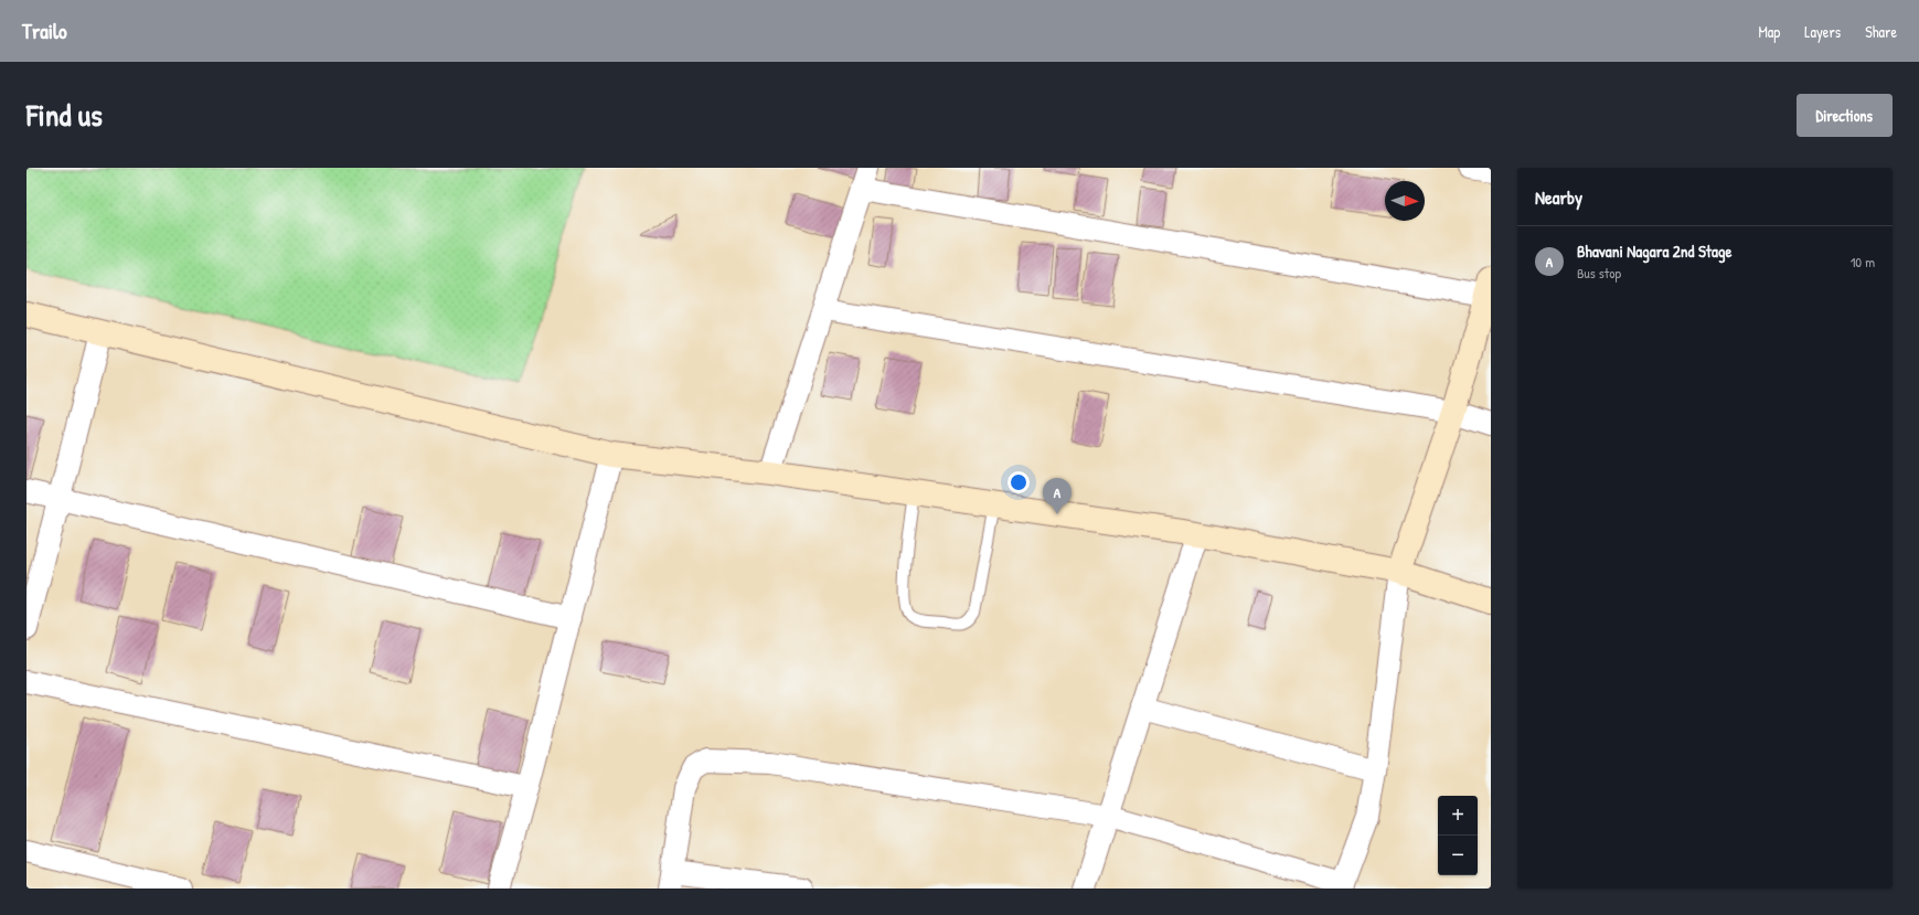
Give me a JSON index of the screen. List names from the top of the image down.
{
  "north": "right",
  "page": {
    "header": "Trailo",
    "nav": ["Map", "Layers", "Share"],
    "title": "Find us",
    "buttons": "Directions",
    "heading": "Nearby",
    "list": [
      {
        "mark": "A",
        "name": "Bhavani Nagara 2nd Stage",
        "note": "Bus stop",
        "value": "10 m"
      }
    ],
    "pins": "A",
    "map_buttons": ["+", "−"]
  }
}
